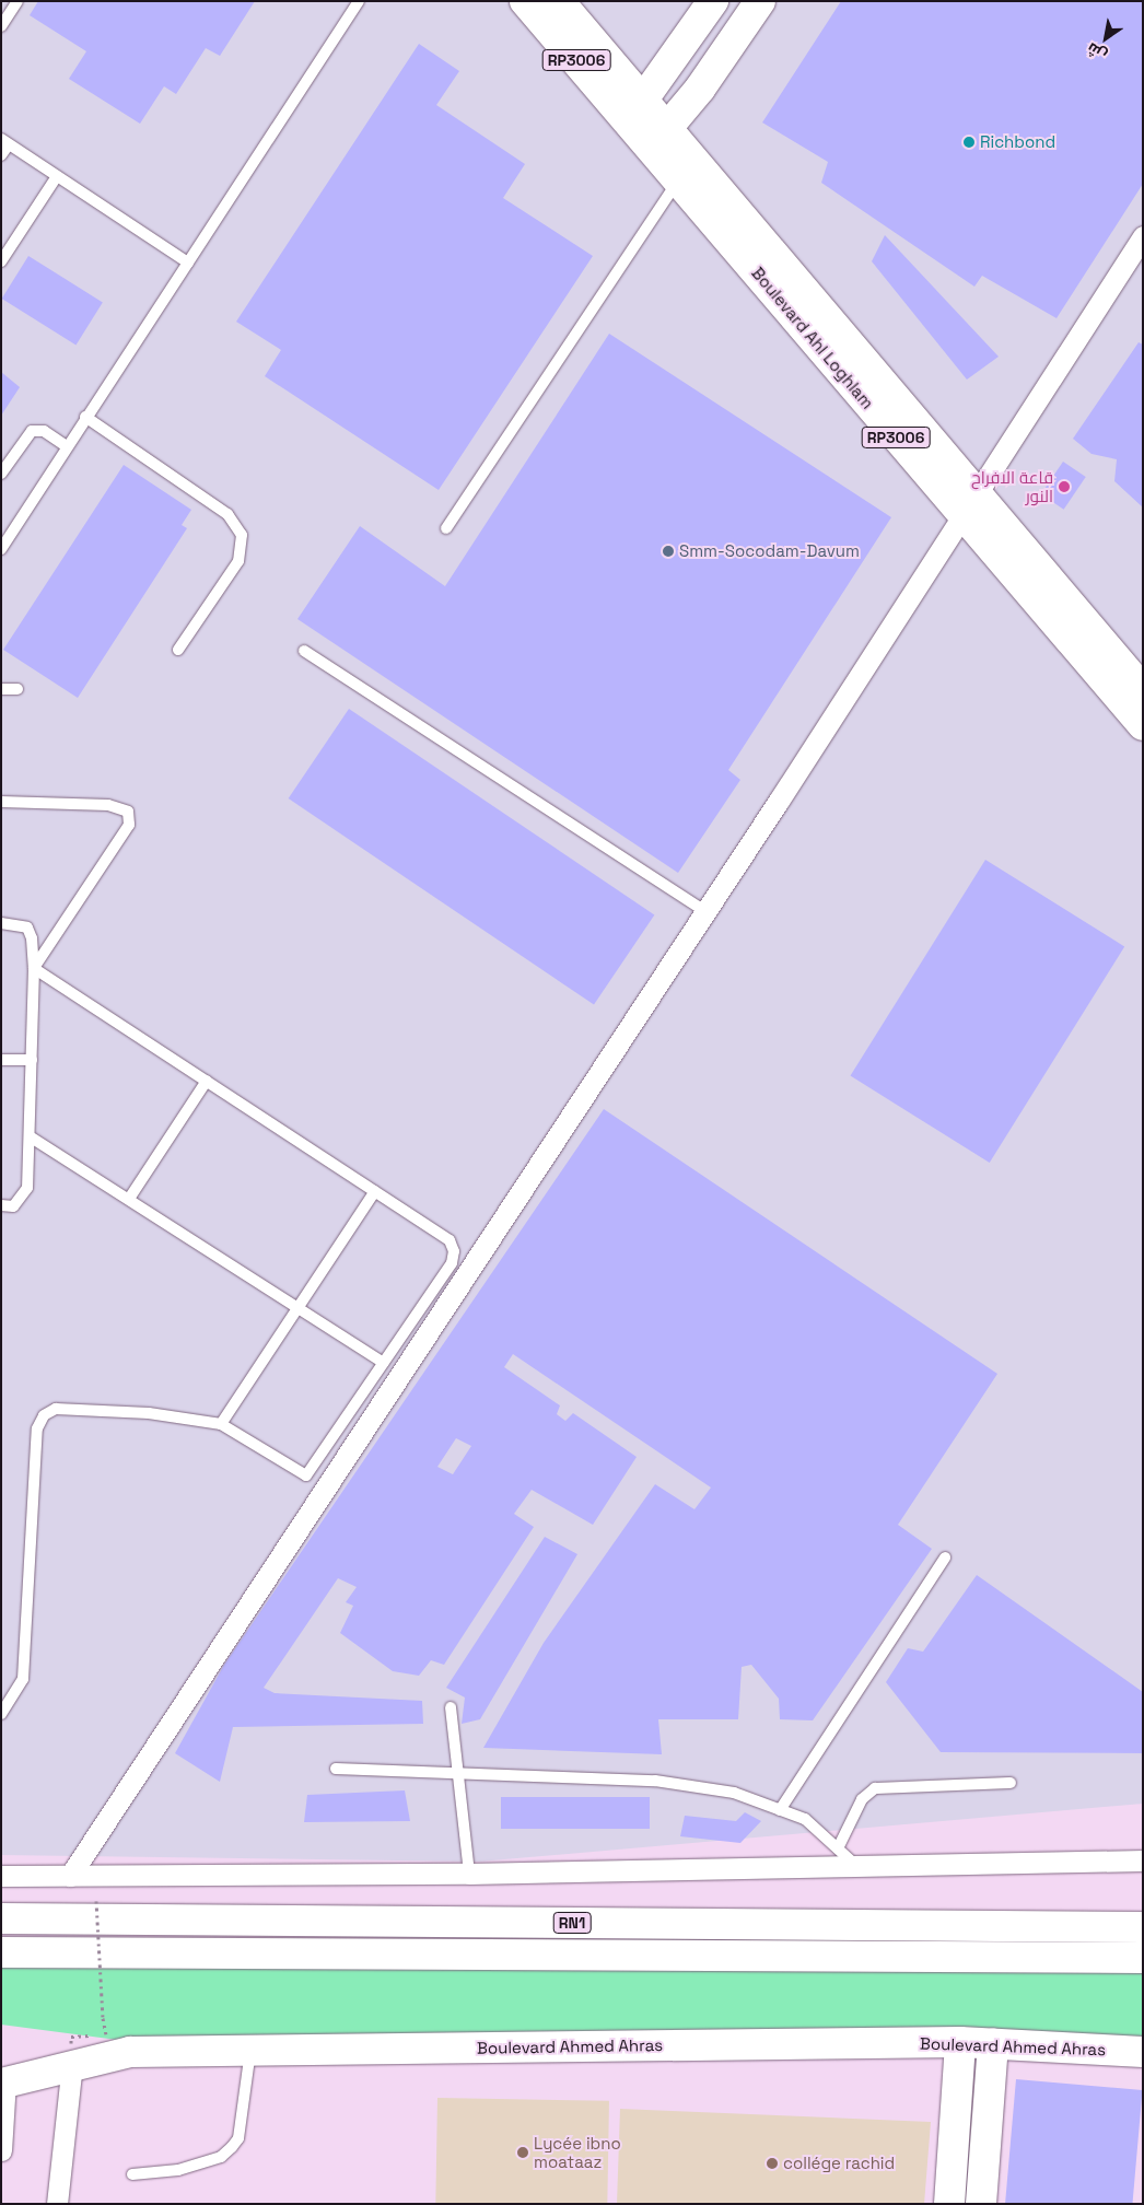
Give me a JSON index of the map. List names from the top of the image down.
{
  "streets": {
    "main road": [
      "RP3006",
      "Boulevard Ahl Loghlam",
      "RN1",
      "Boulevard Ahmed Ahras"
    ]
  },
  "places": [
    "Richbond",
    "قاعة الافراح النور",
    "Smm-Socodam-Davum",
    "Lycée ibno moataaz",
    "collége rachid"
  ],
  "north": "bottom left"
}
